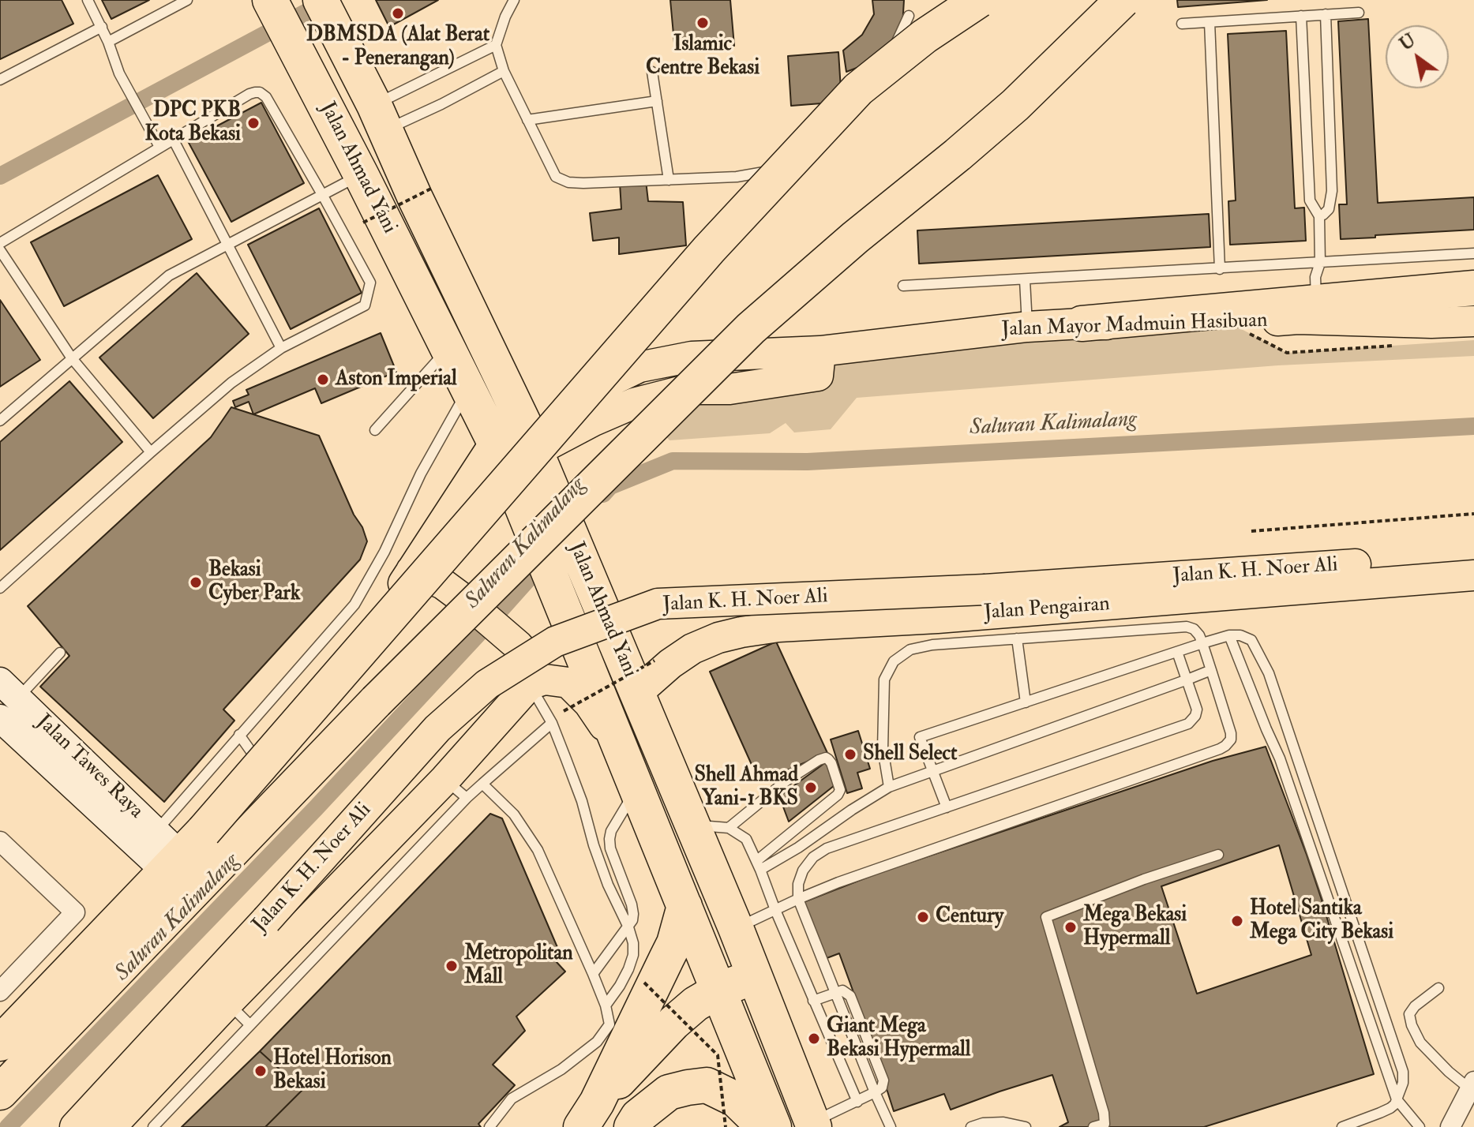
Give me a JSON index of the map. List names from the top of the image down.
{
  "streets": {
    "highway": ["Jalan Ahmad Yani"],
    "main road": ["Jalan Mayor Madmuin Hasibuan", "Jalan K. H. Noer Ali", "Jalan Pengairan"],
    "street": ["Jalan Tawes Raya"]
  },
  "crossings": [
    ["Jalan Ahmad Yani", "Jalan Mayor Madmuin Hasibuan"],
    ["Jalan Ahmad Yani", "Jalan K. H. Noer Ali"],
    ["Jalan Ahmad Yani", "Jalan Pengairan"]
  ],
  "water": ["Saluran Kalimalang"],
  "places": [
    "DBMSDA (Alat Berat - Penerangan)",
    "Islamic Centre Bekasi",
    "DPC PKB Kota Bekasi",
    "Aston Imperial",
    "Bekasi Cyber Park",
    "Shell Select",
    "Shell Ahmad Yani-1 BKS",
    "Century",
    "Hotel Santika Mega City Bekasi",
    "Mega Bekasi Hypermall",
    "Metropolitan Mall",
    "Giant Mega Bekasi Hypermall",
    "Hotel Horison Bekasi"
  ],
  "north": "top left"
}
